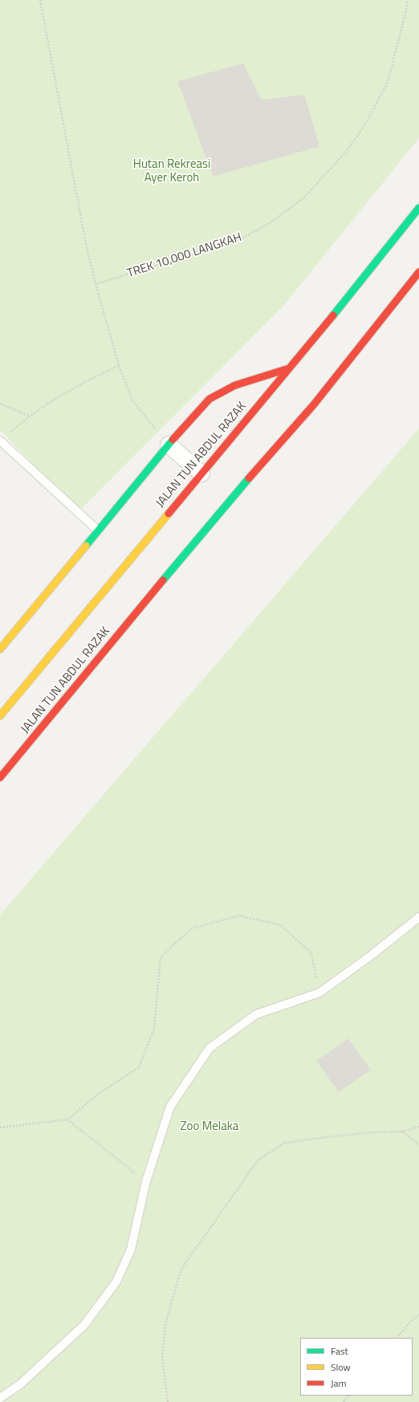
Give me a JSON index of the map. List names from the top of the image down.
{
  "streets": {
    "main road": ["JALAN TUN ABDUL RAZAK"],
    "path": ["TREK 10,000 LANGKAH"]
  },
  "parks": ["Hutan Rekreasi Ayer Keroh", "Zoo Melaka"],
  "legend": ["Fast", "Slow", "Jam"]
}
